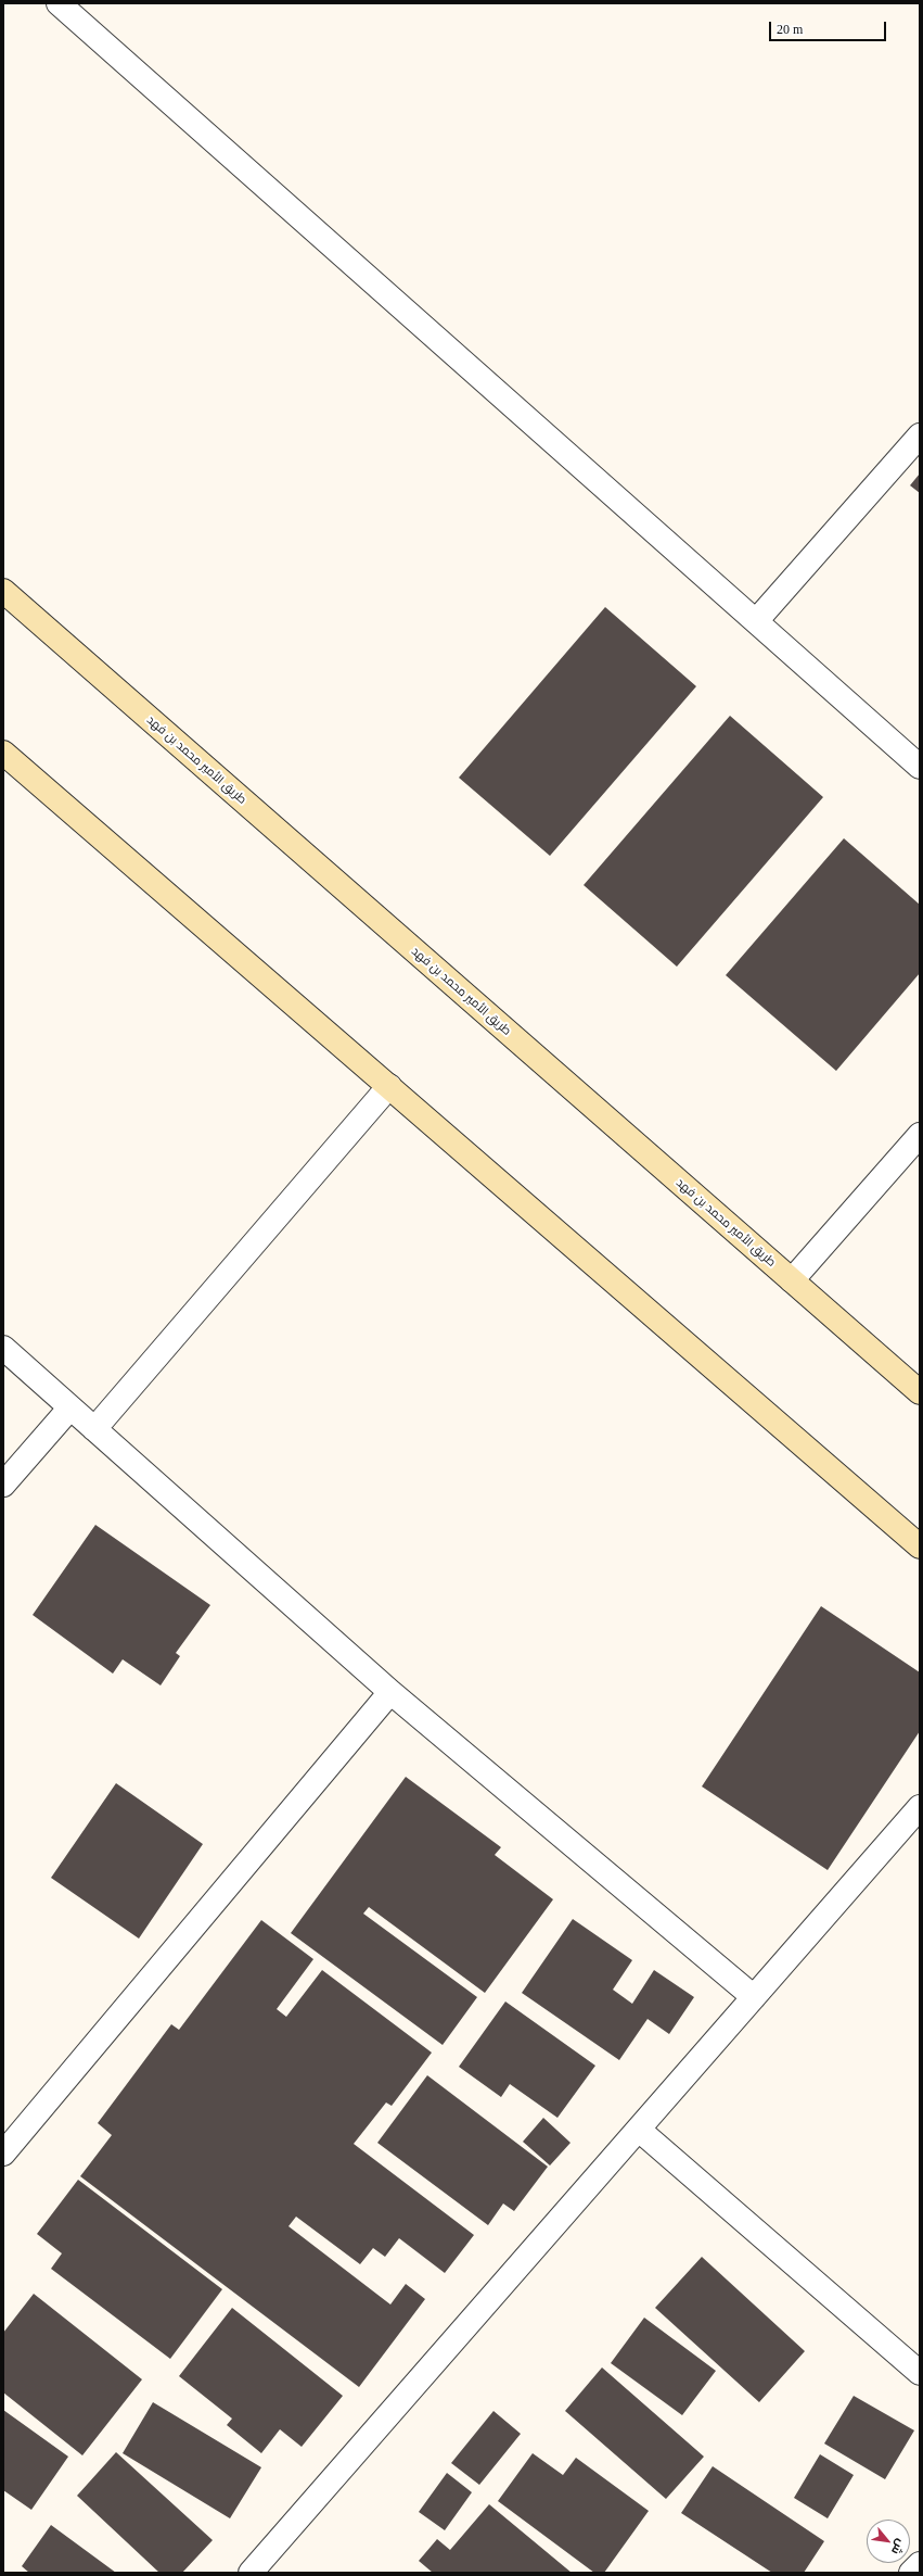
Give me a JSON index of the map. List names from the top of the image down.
{
  "streets": {
    "street": ["طريق الأمير محمد بن فهد"]
  },
  "scale_bar": "20 m",
  "north": "bottom right"
}
